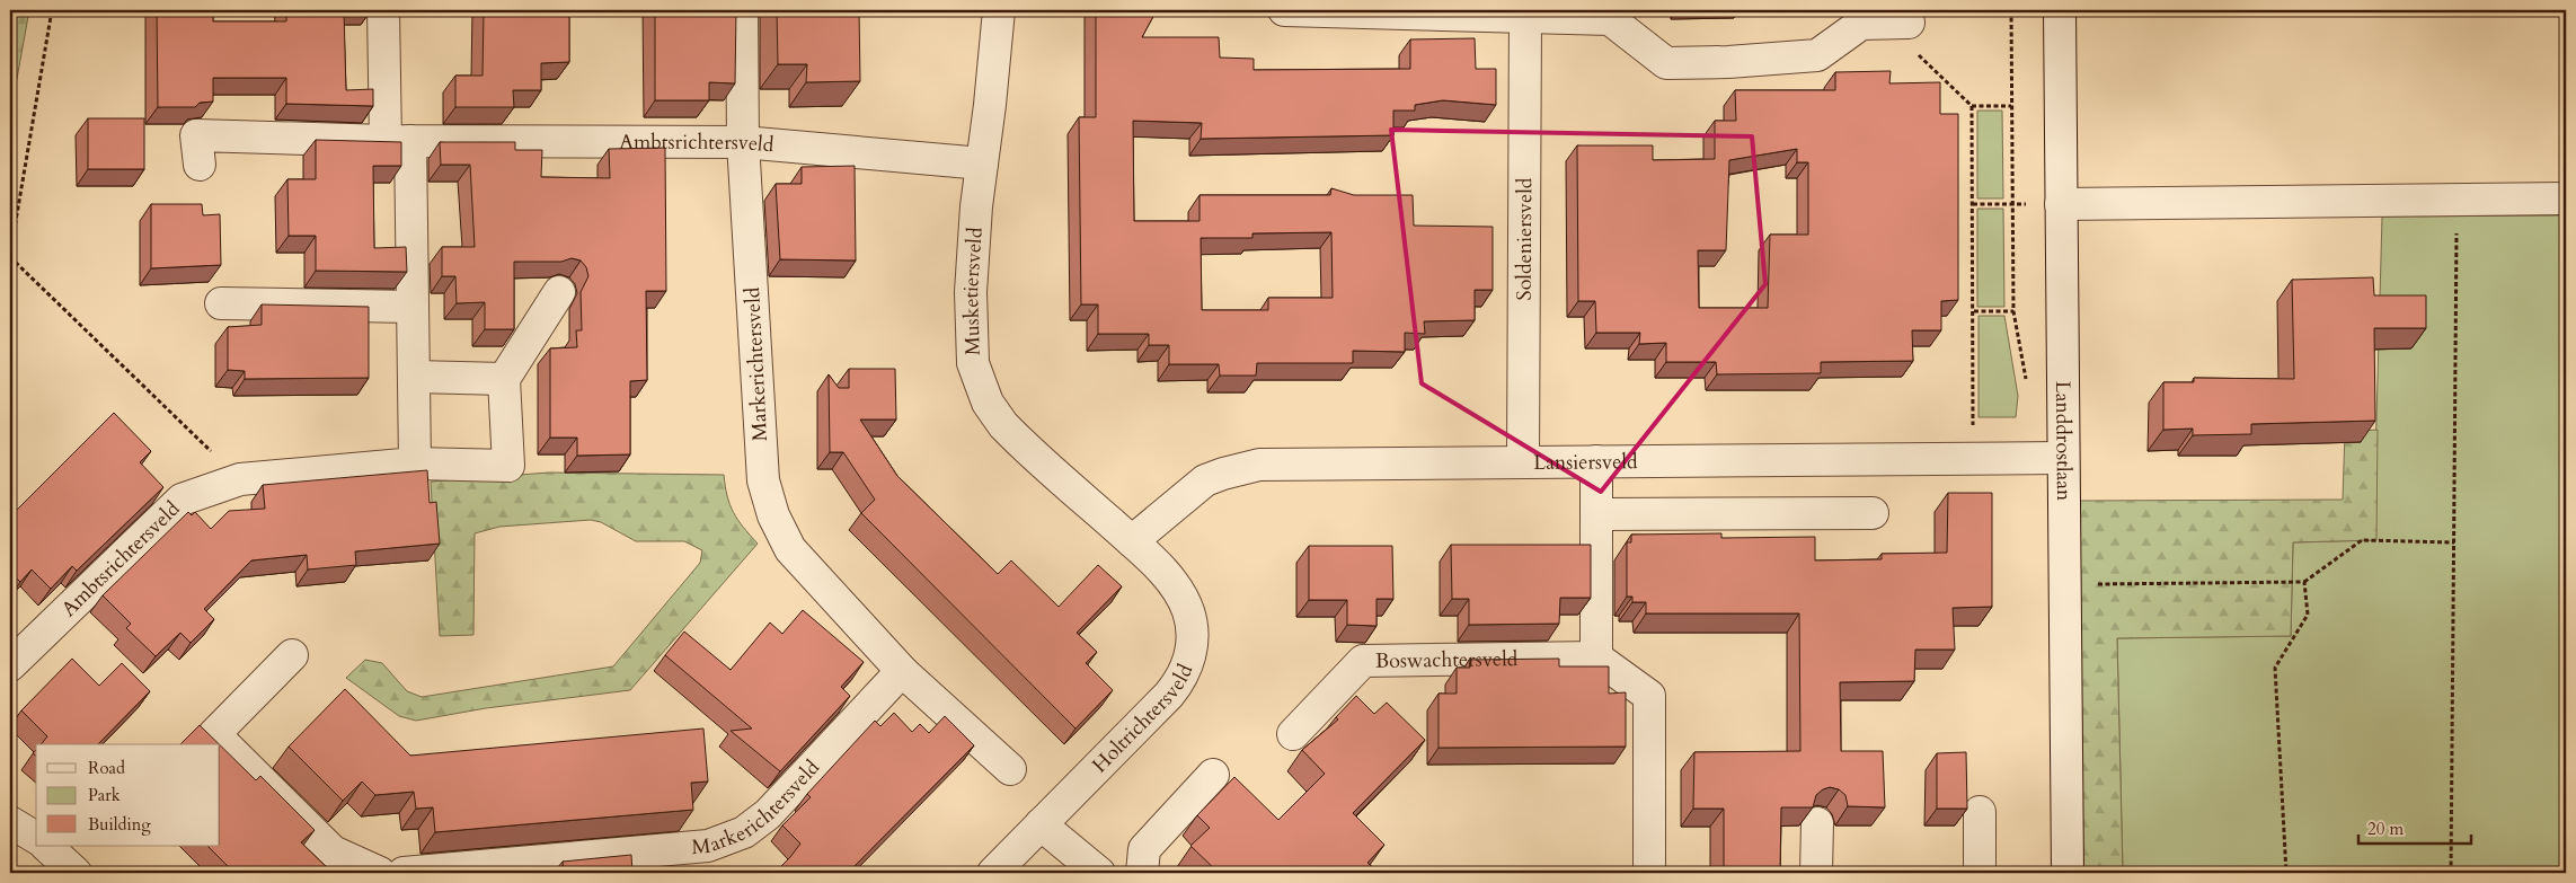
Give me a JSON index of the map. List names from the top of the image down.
{
  "streets": {
    "street": [
      "Ambtsrichtersveld",
      "Soldeniersveld",
      "Musketiersveld",
      "Markerichtersveld",
      "Landdrostlaan",
      "Lansiersveld",
      "Boswachtersveld",
      "Holtrichtersveld"
    ]
  },
  "crossings": [
    ["Ambtsrichtersveld", "Musketiersveld"],
    ["Ambtsrichtersveld", "Markerichtersveld"],
    ["Soldeniersveld", "Lansiersveld"],
    ["Musketiersveld", "Lansiersveld"],
    ["Musketiersveld", "Holtrichtersveld"],
    ["Landdrostlaan", "Lansiersveld"],
    ["Lansiersveld", "Holtrichtersveld"]
  ],
  "legend": ["Road", "Park", "Building"],
  "scale_bar": "20 m"
}
